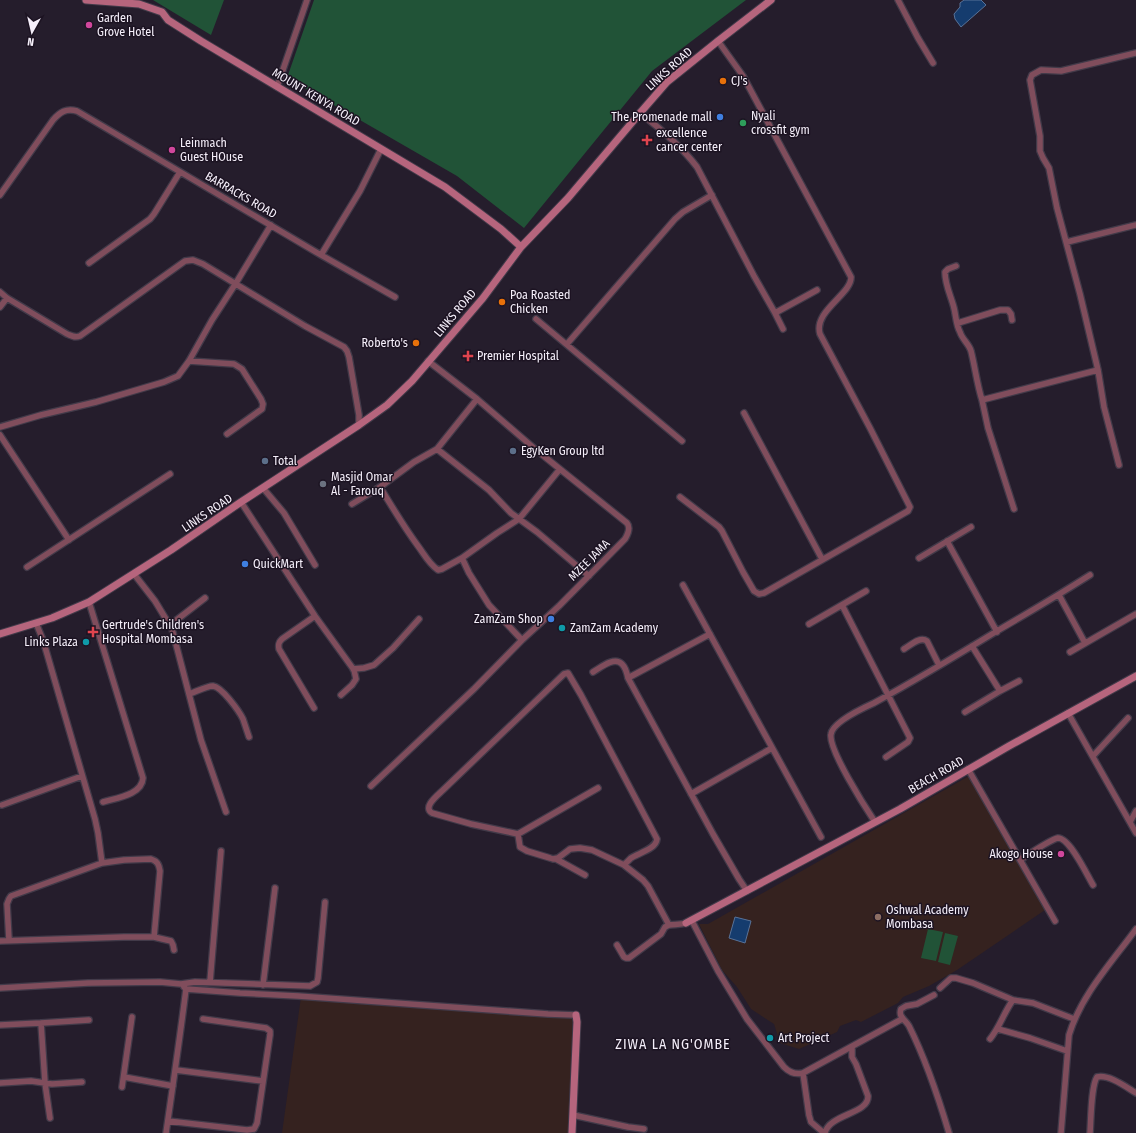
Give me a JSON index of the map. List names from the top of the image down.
{
  "streets": {
    "main road": ["LINKS ROAD", "MOUNT KENYA ROAD", "BEACH ROAD"],
    "street": ["BARRACKS ROAD", "MZEE JAMA"]
  },
  "crossings": [
    ["LINKS ROAD", "MOUNT KENYA ROAD"],
    ["LINKS ROAD", "MZEE JAMA"]
  ],
  "districts": ["ZIWA LA NG'OMBE"],
  "places": {
    "other": [
      "Garden Grove Hotel",
      "CJ's",
      "The Promenade mall",
      "Nyali crossfit gym",
      "Leinmach Guest HOuse",
      "Poa Roasted Chicken",
      "Roberto's",
      "EgyKen Group ltd",
      "Total",
      "Masjid Omar Al - Farouq",
      "QuickMart",
      "ZamZam Shop",
      "ZamZam Academy",
      "Links Plaza",
      "Akogo House",
      "Oshwal Academy Mombasa",
      "Art Project"
    ],
    "health": ["excellence cancer center", "Premier Hospital", "Gertrude's Children's Hospital Mombasa"]
  },
  "north": "bottom"
}
